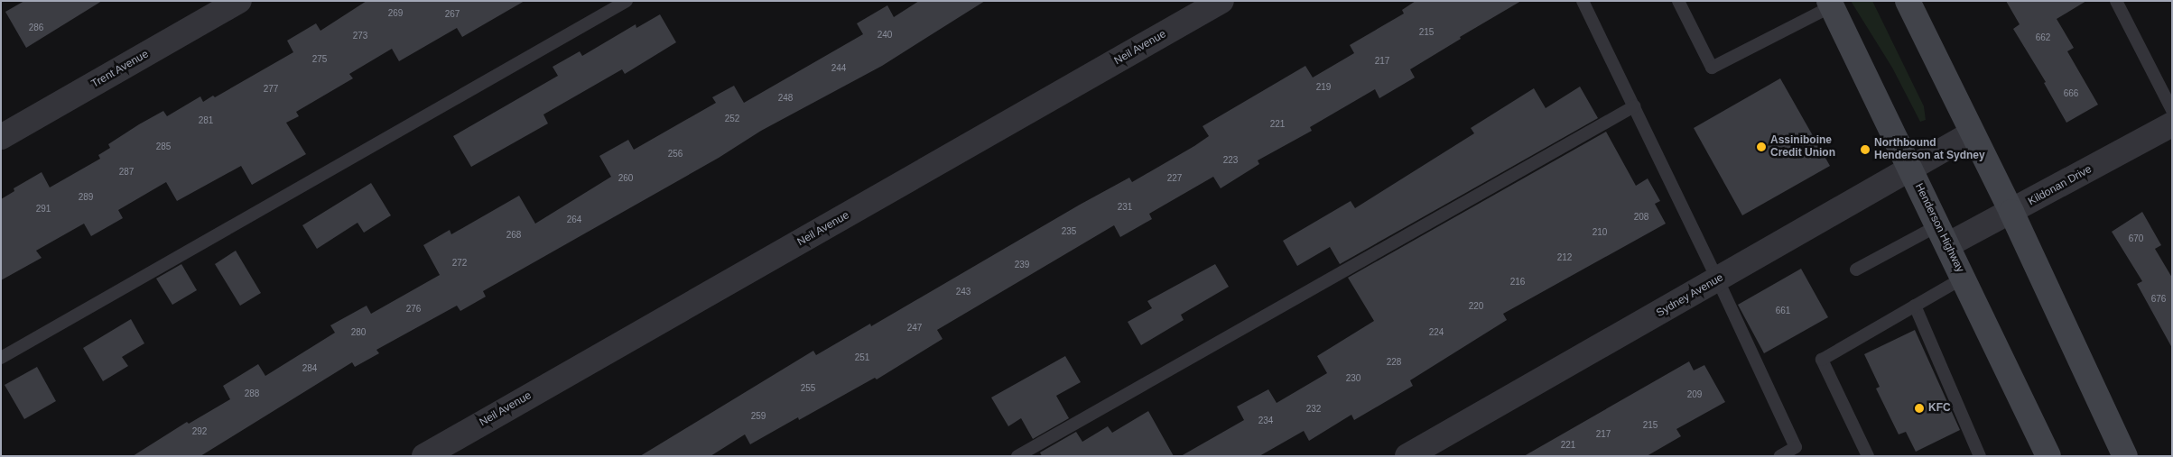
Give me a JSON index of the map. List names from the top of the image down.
{
  "streets": {
    "main road": ["Henderson Highway"],
    "street": [
      "Neil Avenue",
      "Trent Avenue",
      "Kildonan Drive",
      "Sydney Avenue"
    ]
  },
  "crossings": [
    ["Kildonan Drive", "Henderson Highway"],
    ["Henderson Highway", "Sydney Avenue"]
  ],
  "places": ["Assiniboine Credit Union", "Northbound Henderson at Sydney", "KFC"],
  "house_numbers": [
    "269",
    "267",
    "286",
    "215",
    "240",
    "273",
    "662",
    "275",
    "217",
    "244",
    "219",
    "277",
    "666",
    "248",
    "252",
    "281",
    "221",
    "285",
    "256",
    "223",
    "287",
    "260",
    "227",
    "289",
    "231",
    "291",
    "208",
    "264",
    "235",
    "210",
    "268",
    "670",
    "212",
    "272",
    "239",
    "216",
    "243",
    "676",
    "220",
    "276",
    "661",
    "247",
    "280",
    "224",
    "251",
    "228",
    "284",
    "230",
    "255",
    "288",
    "209",
    "232",
    "259",
    "234",
    "215",
    "292",
    "217",
    "221"
  ]
}
